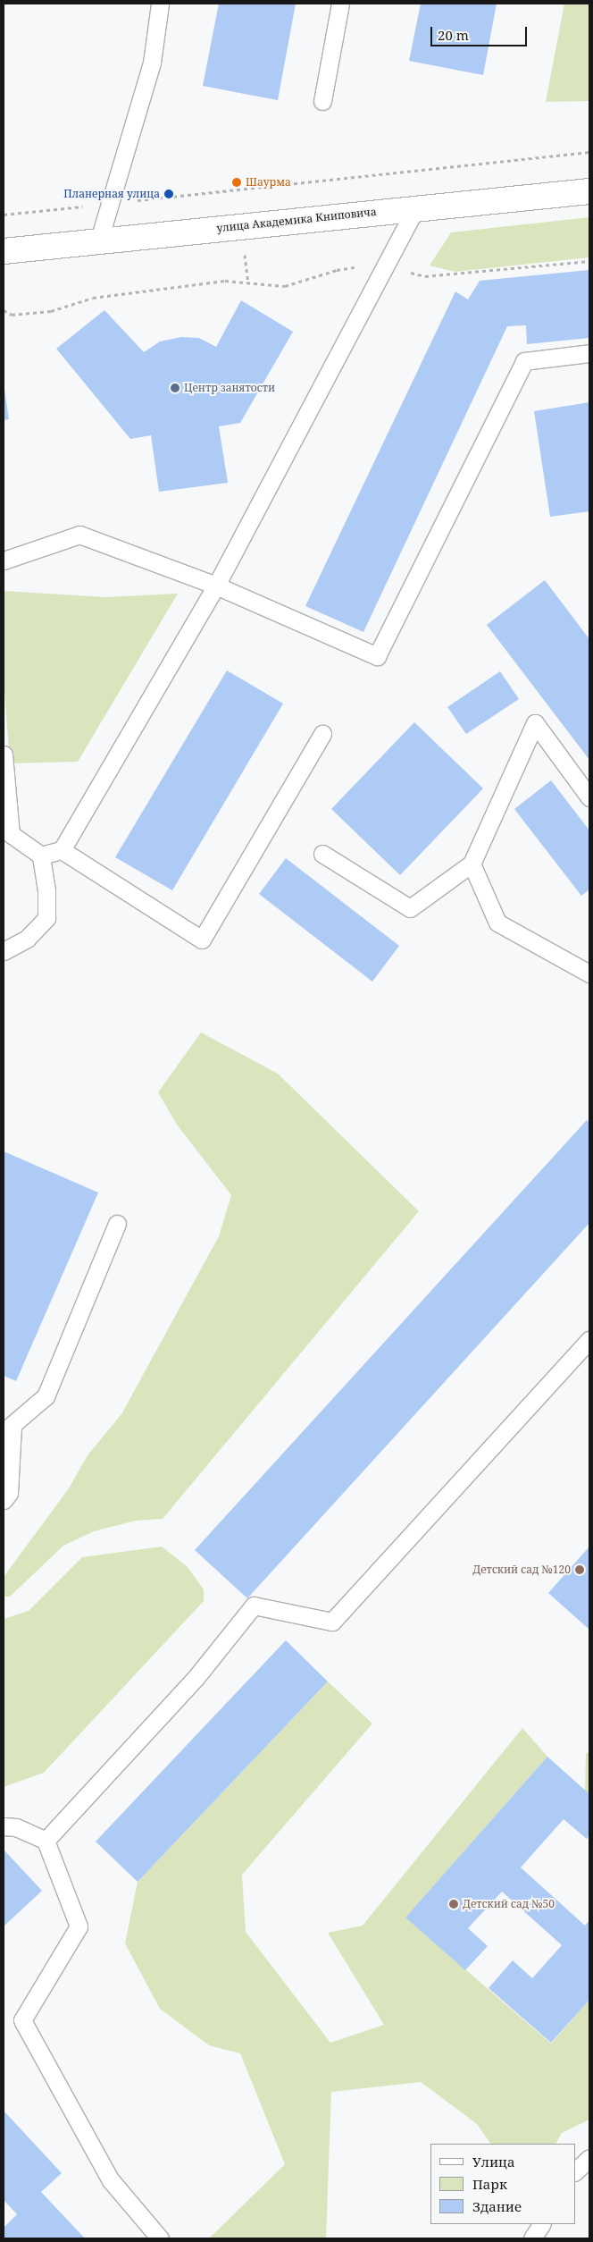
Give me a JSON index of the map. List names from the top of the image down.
{
  "streets": {
    "main road": ["улица Академика Книповича"]
  },
  "places": [
    "Шаурма",
    "Планерная улица",
    "Центр занятости",
    "Детский сад №120",
    "Детский сад №50"
  ],
  "legend": ["Улица", "Парк", "Здание"],
  "scale_bar": "20 m"
}
